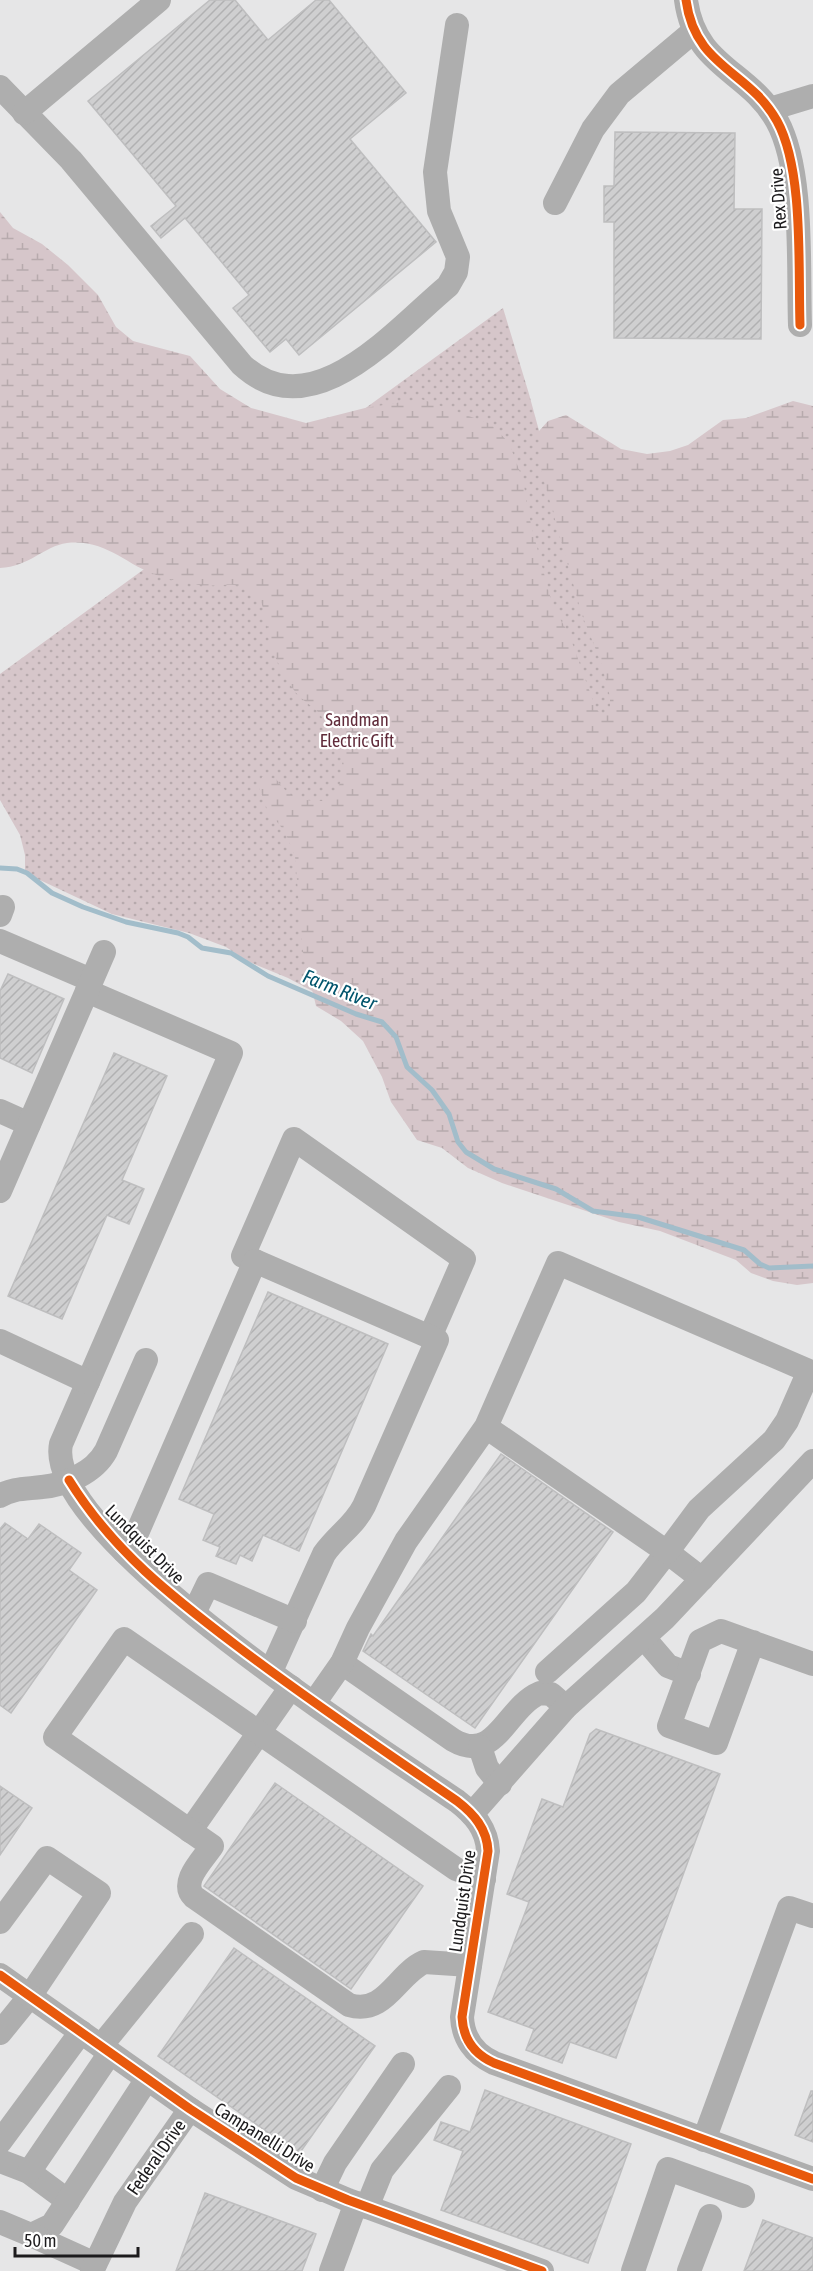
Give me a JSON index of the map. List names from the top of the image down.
{
  "streets": {
    "street": [
      "Rex Drive",
      "Lundquist Drive",
      "Campanelli Drive",
      "Federal Drive"
    ]
  },
  "crossings": [
    ["Campanelli Drive", "Federal Drive"]
  ],
  "water": ["Farm River"],
  "parks": ["Sandman Electric Gift"],
  "scale_bar": "50 m"
}
